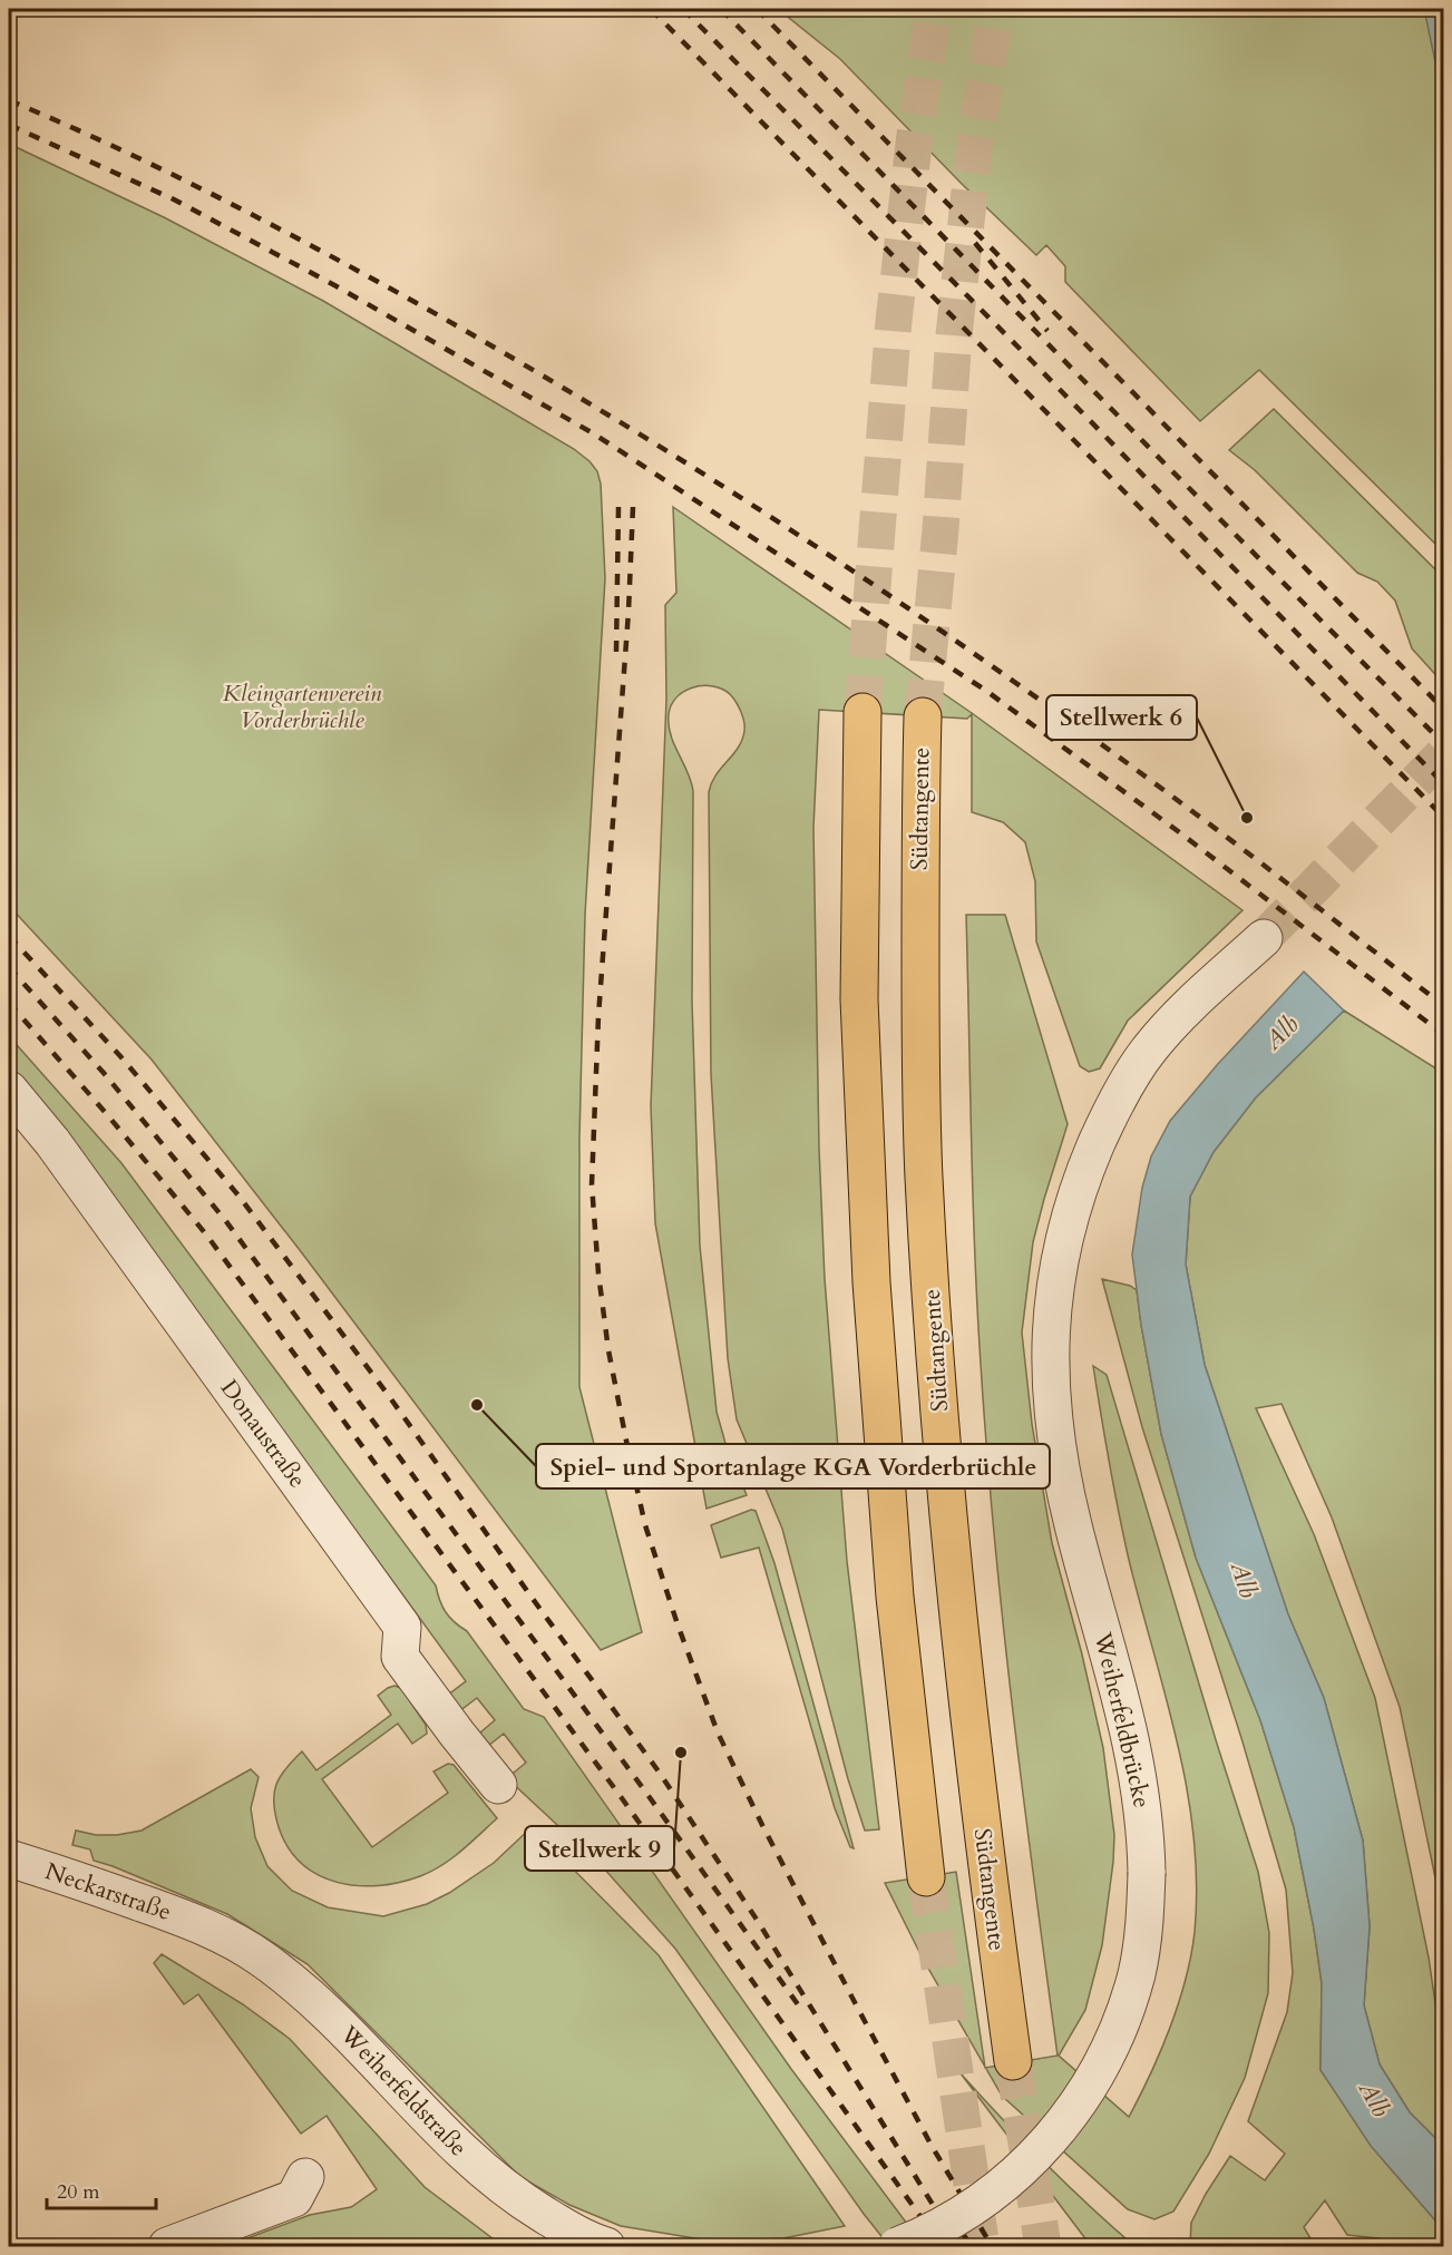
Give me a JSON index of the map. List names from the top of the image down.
{
  "streets": {
    "highway": ["Südtangente"],
    "street": [
      "Donaustraße",
      "Weiherfeldbrücke",
      "Neckarstraße",
      "Weiherfeldstraße"
    ]
  },
  "crossings": [
    ["Neckarstraße", "Weiherfeldstraße"]
  ],
  "water": ["Alb"],
  "parks": ["Kleingartenverein Vorderbrüchle"],
  "places": ["Stellwerk 6", "Spiel- und Sportanlage KGA Vorderbrüchle", "Stellwerk 9"],
  "scale_bar": "20 m"
}
